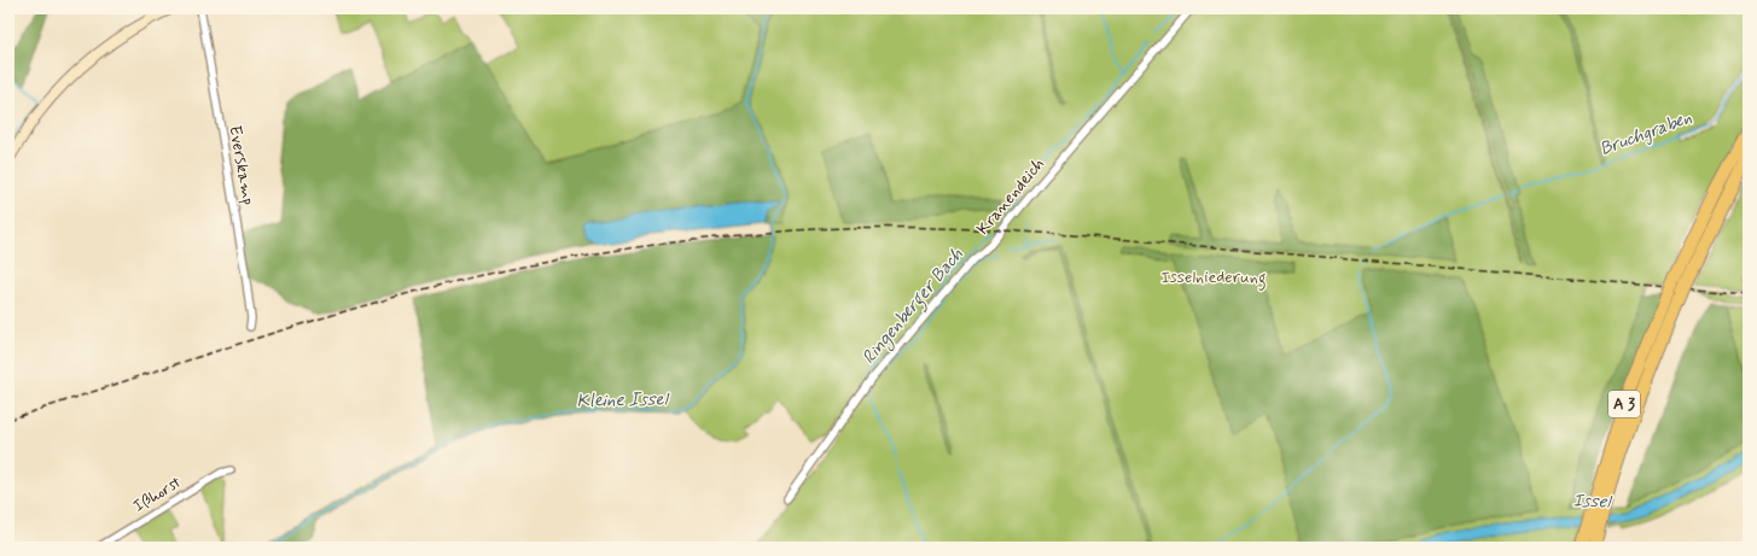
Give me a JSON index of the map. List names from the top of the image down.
{
  "streets": {
    "highway": ["A 3"],
    "street": ["Everskamp", "Kranendeich", "Ißhorst"]
  },
  "water": [
    "Bruchgraben",
    "Ringenberger Bach",
    "Kleine Issel",
    "Issel"
  ],
  "parks": ["Isselniederung"]
}
